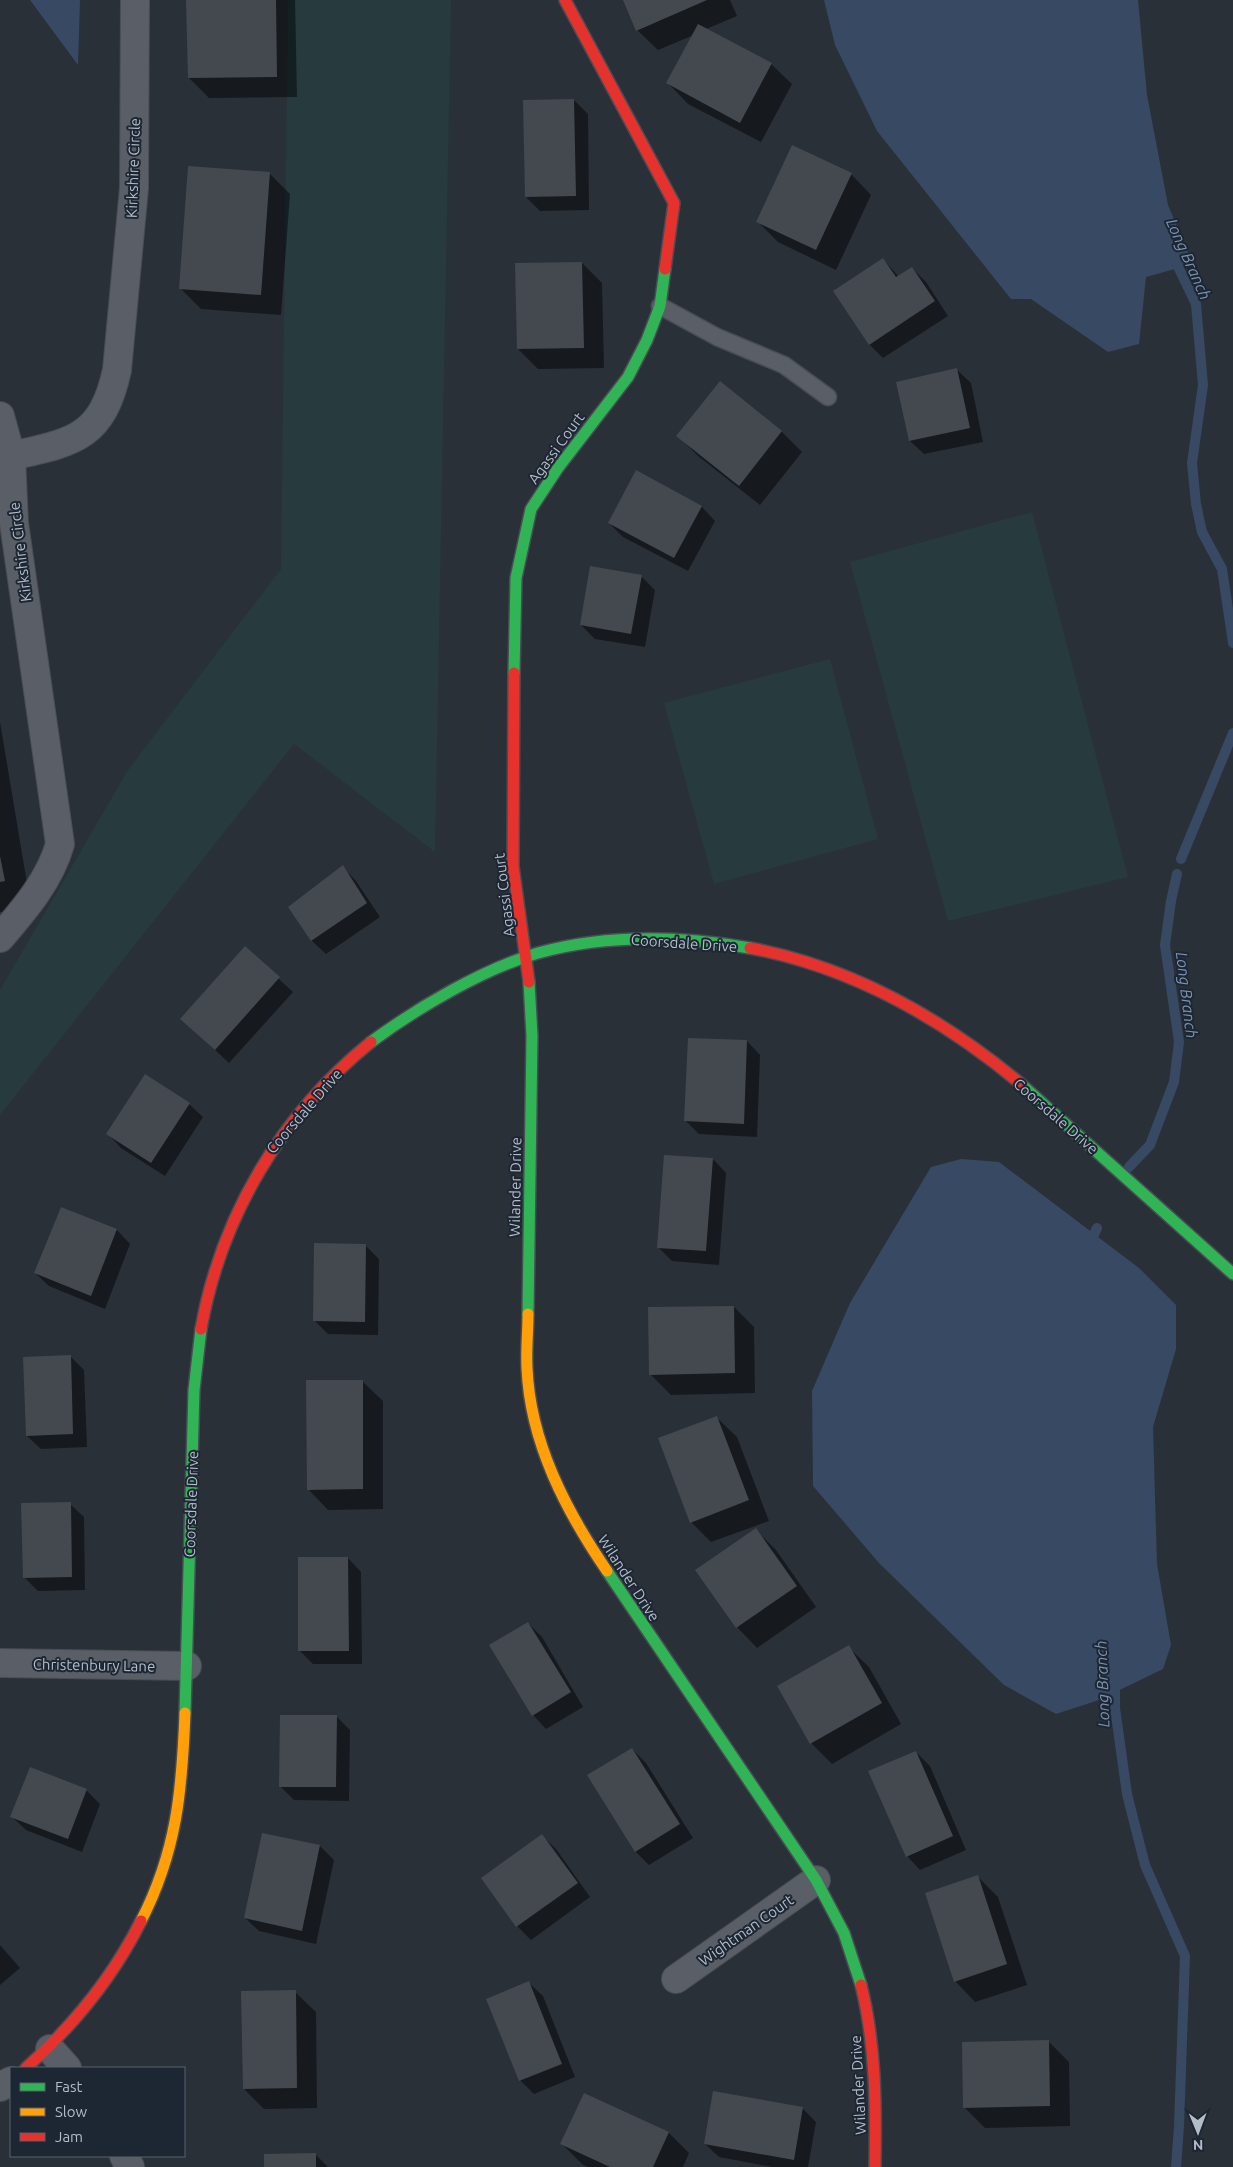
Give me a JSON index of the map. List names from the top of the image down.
{
  "streets": {
    "street": [
      "Kirkshire Circle",
      "Agassi Court",
      "Coorsdale Drive",
      "Wilander Drive",
      "Christenbury Lane",
      "Wightman Court"
    ]
  },
  "crossings": [
    ["Agassi Court", "Coorsdale Drive"],
    ["Agassi Court", "Wilander Drive"],
    ["Coorsdale Drive", "Wilander Drive"],
    ["Coorsdale Drive", "Christenbury Lane"],
    ["Wilander Drive", "Wightman Court"]
  ],
  "water": ["Long Branch"],
  "legend": ["Fast", "Slow", "Jam"],
  "north": "bottom"
}
